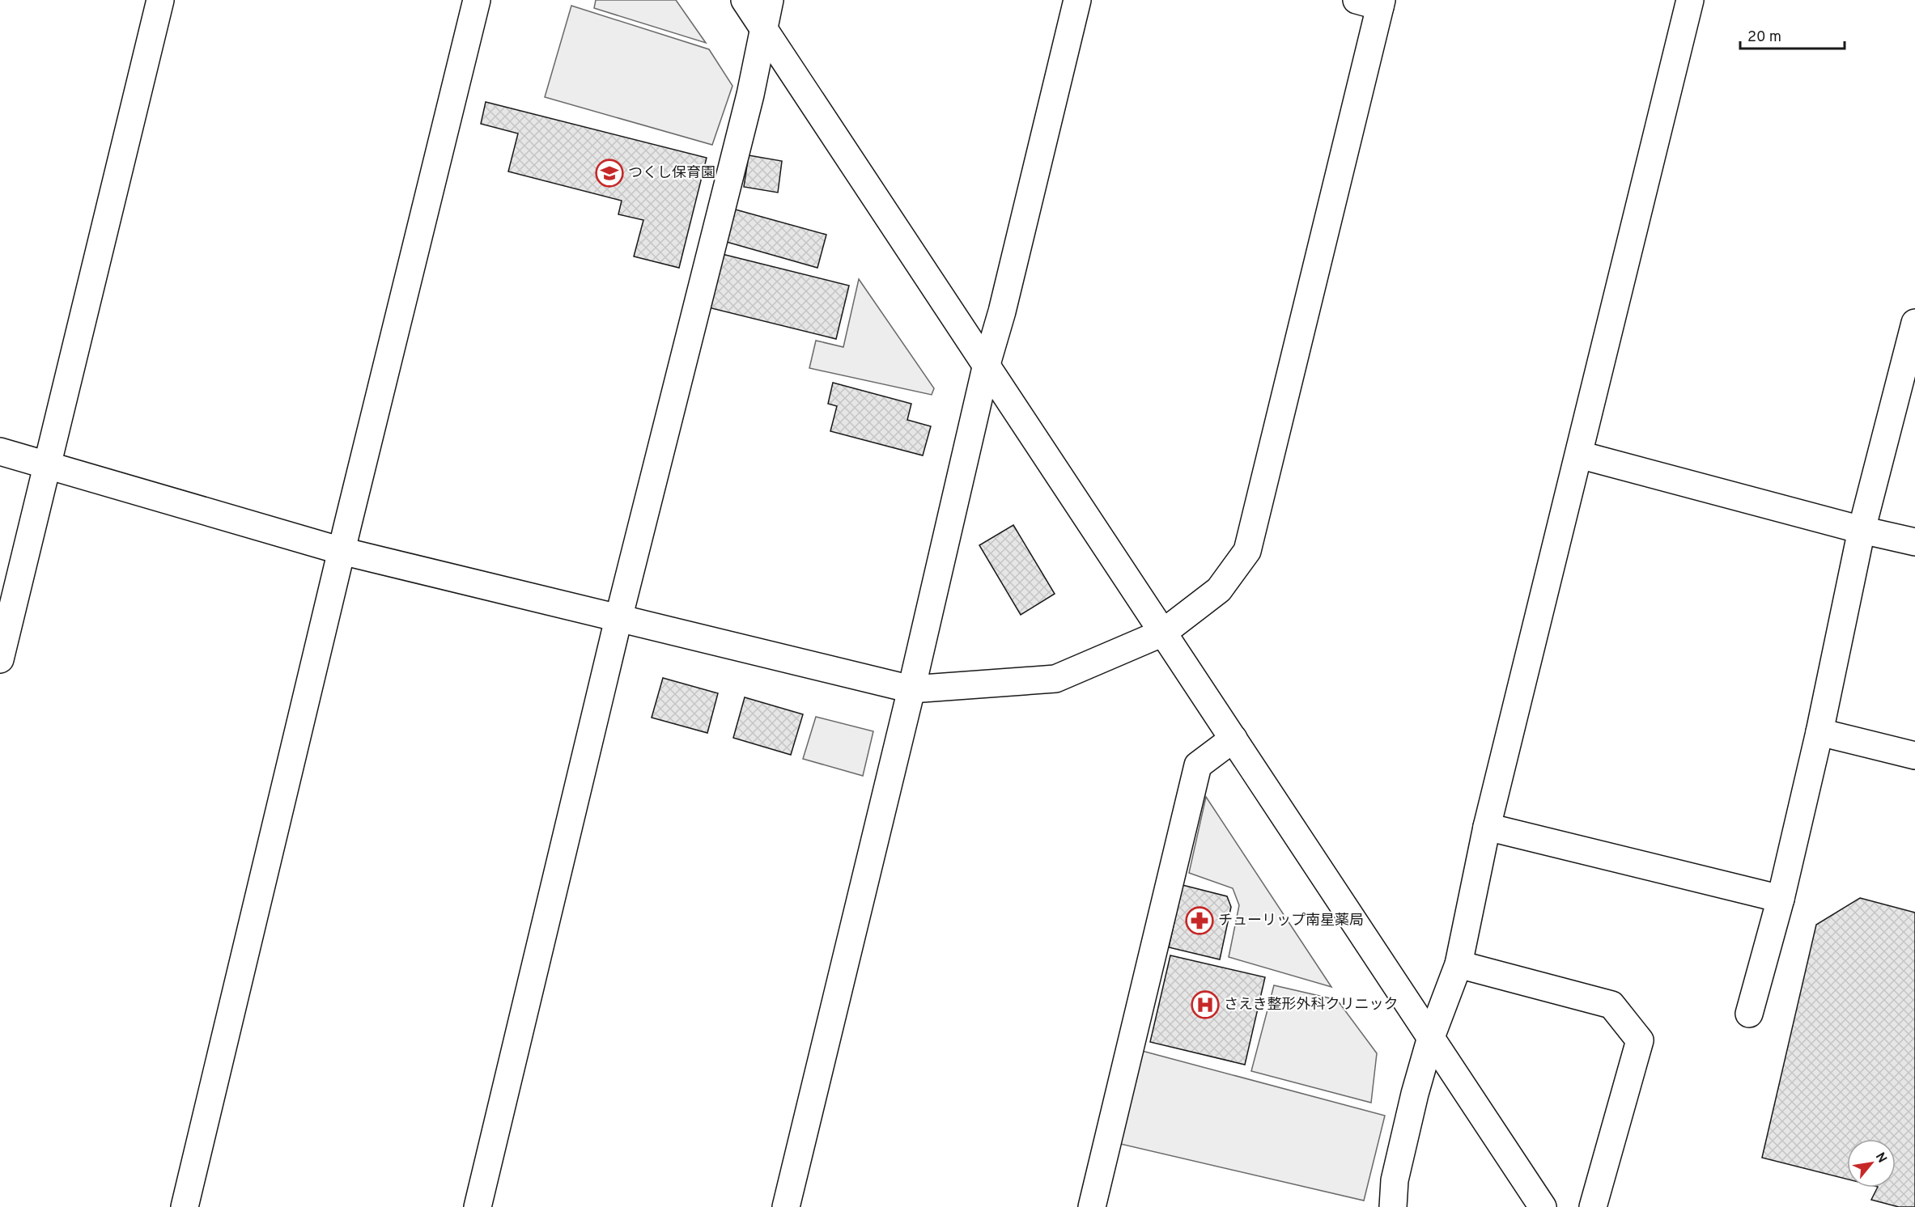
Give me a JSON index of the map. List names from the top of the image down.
{
  "places": {
    "school or university": ["つくし保育園"],
    "pharmacy": ["チューリップ南星薬局"],
    "hospital": ["さえき整形外科クリニック"]
  },
  "scale_bar": "20 m",
  "north": "top right"
}
